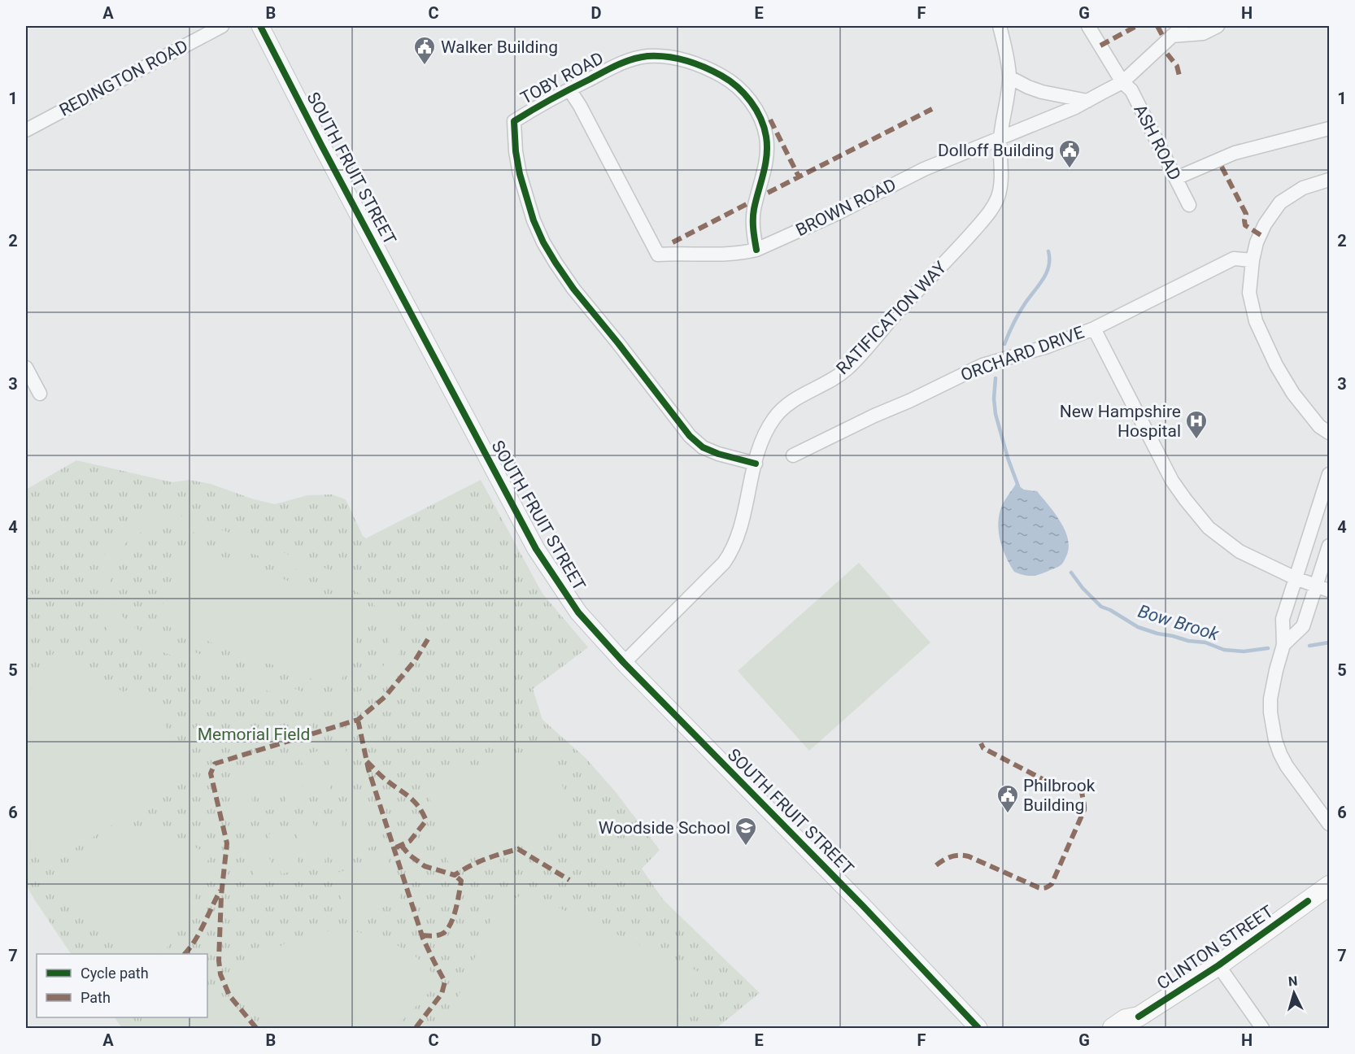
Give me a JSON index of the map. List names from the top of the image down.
{
  "streets": {
    "main road": ["CLINTON STREET"],
    "street": [
      "REDINGTON ROAD",
      "TOBY ROAD",
      "ASH ROAD",
      "SOUTH FRUIT STREET",
      "BROWN ROAD",
      "RATIFICATION WAY",
      "ORCHARD DRIVE"
    ]
  },
  "crossings": [
    ["TOBY ROAD", "BROWN ROAD"],
    ["TOBY ROAD", "RATIFICATION WAY"],
    ["ASH ROAD", "BROWN ROAD"],
    ["SOUTH FRUIT STREET", "RATIFICATION WAY"],
    ["BROWN ROAD", "RATIFICATION WAY"]
  ],
  "water": ["Bow Brook"],
  "parks": ["Memorial Field"],
  "places": {
    "public building": ["Walker Building", "Dolloff Building", "Philbrook Building"],
    "hospital": ["New Hampshire Hospital"],
    "school or university": ["Woodside School"]
  },
  "legend": ["Cycle path", "Path"],
  "north": "top",
  "grid": {
    "columns": [
      "A",
      "B",
      "C",
      "D",
      "E",
      "F",
      "G",
      "H"
    ],
    "rows": [
      "1",
      "2",
      "3",
      "4",
      "5",
      "6",
      "7"
    ]
  }
}
